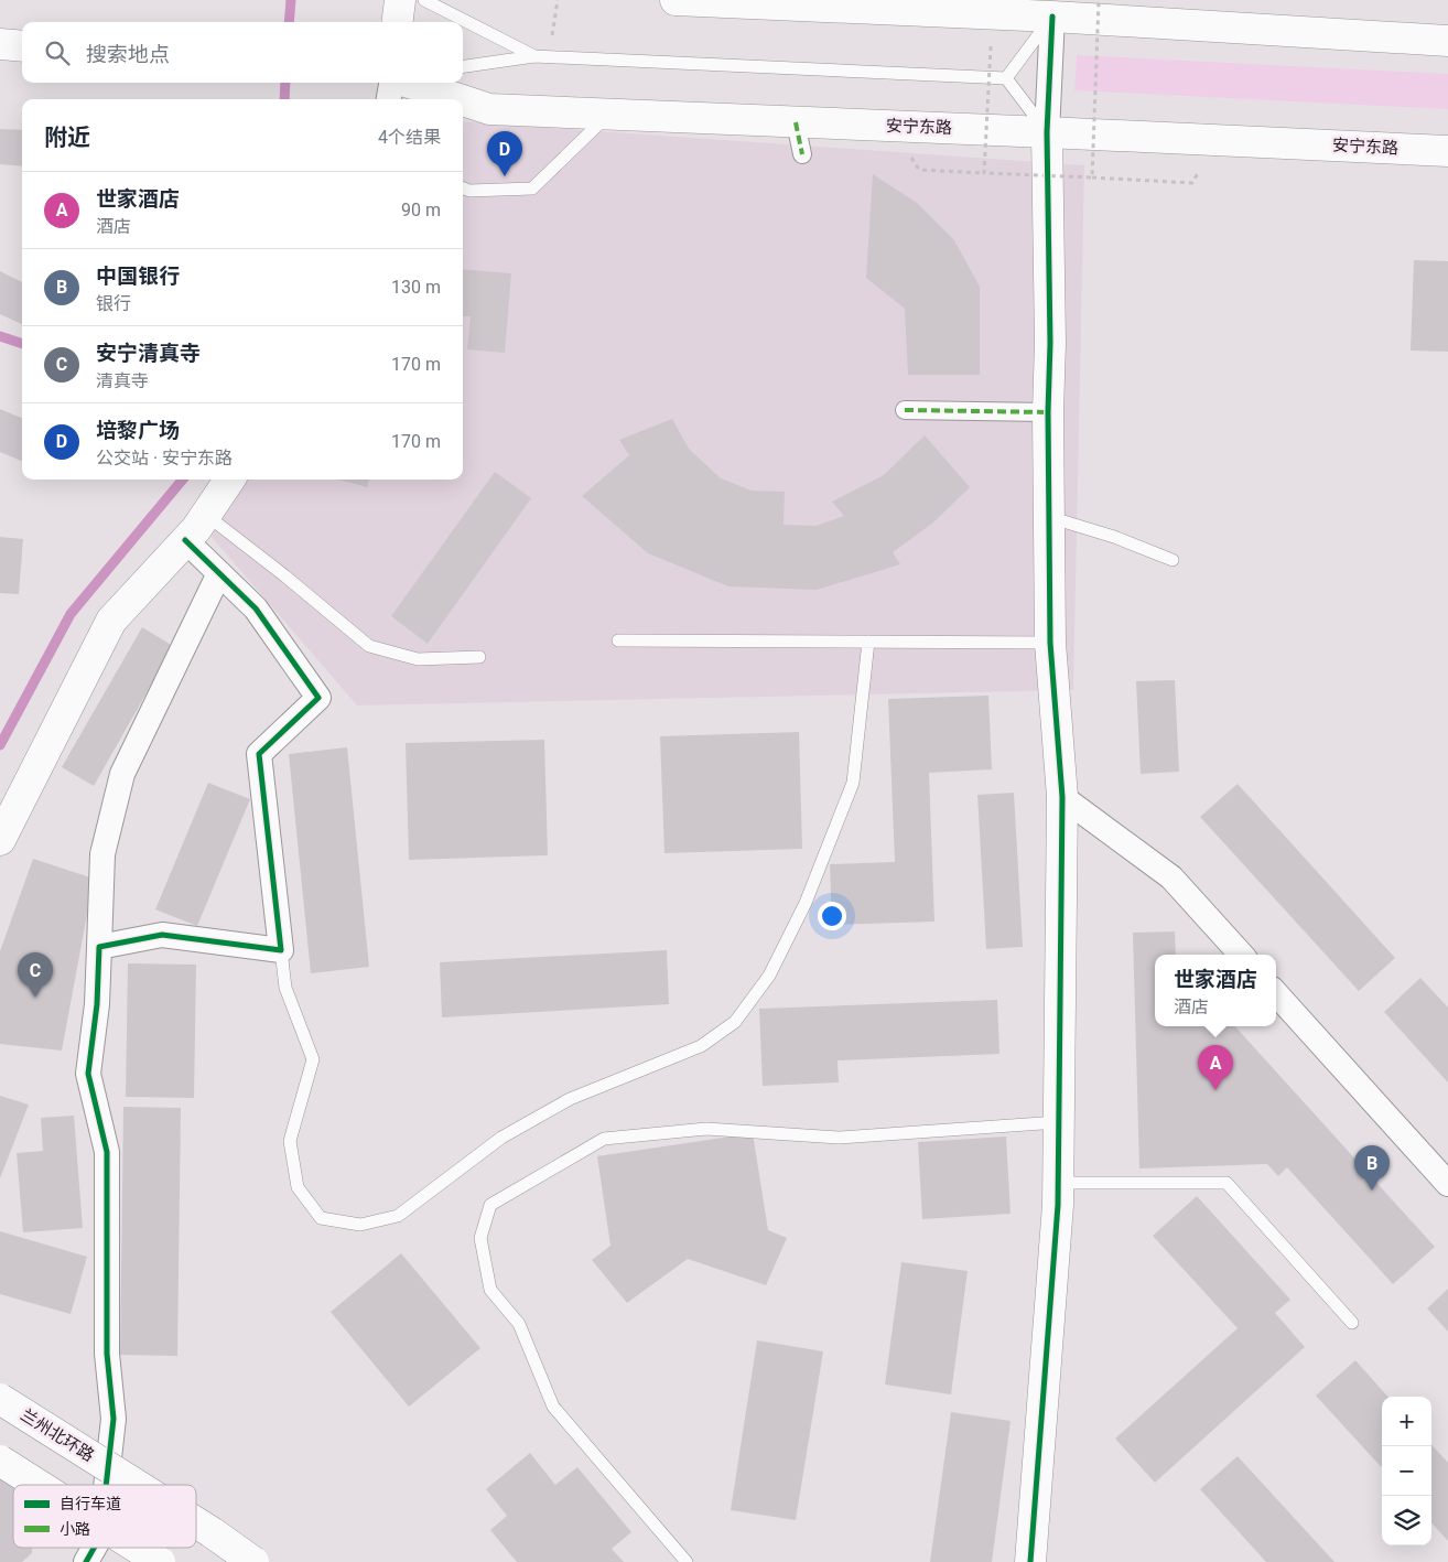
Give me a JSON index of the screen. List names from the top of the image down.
{
  "streets": {
    "main road": ["安宁东路", "兰州北环路"]
  },
  "legend": ["自行车道", "小路"],
  "page": {
    "search": "搜索地点",
    "heading": ["附近", "4个结果"],
    "pins": [
      "D",
      "C",
      "A",
      "B"
    ],
    "list": [
      {
        "mark": "A",
        "name": "世家酒店",
        "note": "酒店",
        "value": "90 m"
      },
      {
        "mark": "B",
        "name": "中国银行",
        "note": "银行",
        "value": "130 m"
      },
      {
        "mark": "C",
        "name": "安宁清真寺",
        "note": "清真寺",
        "value": "170 m"
      },
      {
        "mark": "D",
        "name": "培黎广场",
        "note": "公交站 · 安宁东路",
        "value": "170 m"
      }
    ],
    "popup": ["世家酒店", "酒店"],
    "map_buttons": ["+", "−"]
  }
}
